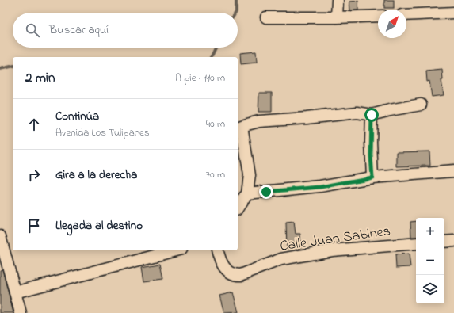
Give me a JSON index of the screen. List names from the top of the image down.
{
  "streets": {
    "street": ["Calle Juan Sabines"]
  },
  "north": "top right",
  "page": {
    "search": "Buscar aquí",
    "heading": ["2 min", "A pie · 110 m"],
    "list": [
      ["Continúa", "Avenida Los Tulipanes", "40 m"],
      ["Gira a la derecha", "70 m"],
      "Llegada al destino"
    ],
    "map_buttons": ["+", "−"]
  }
}
